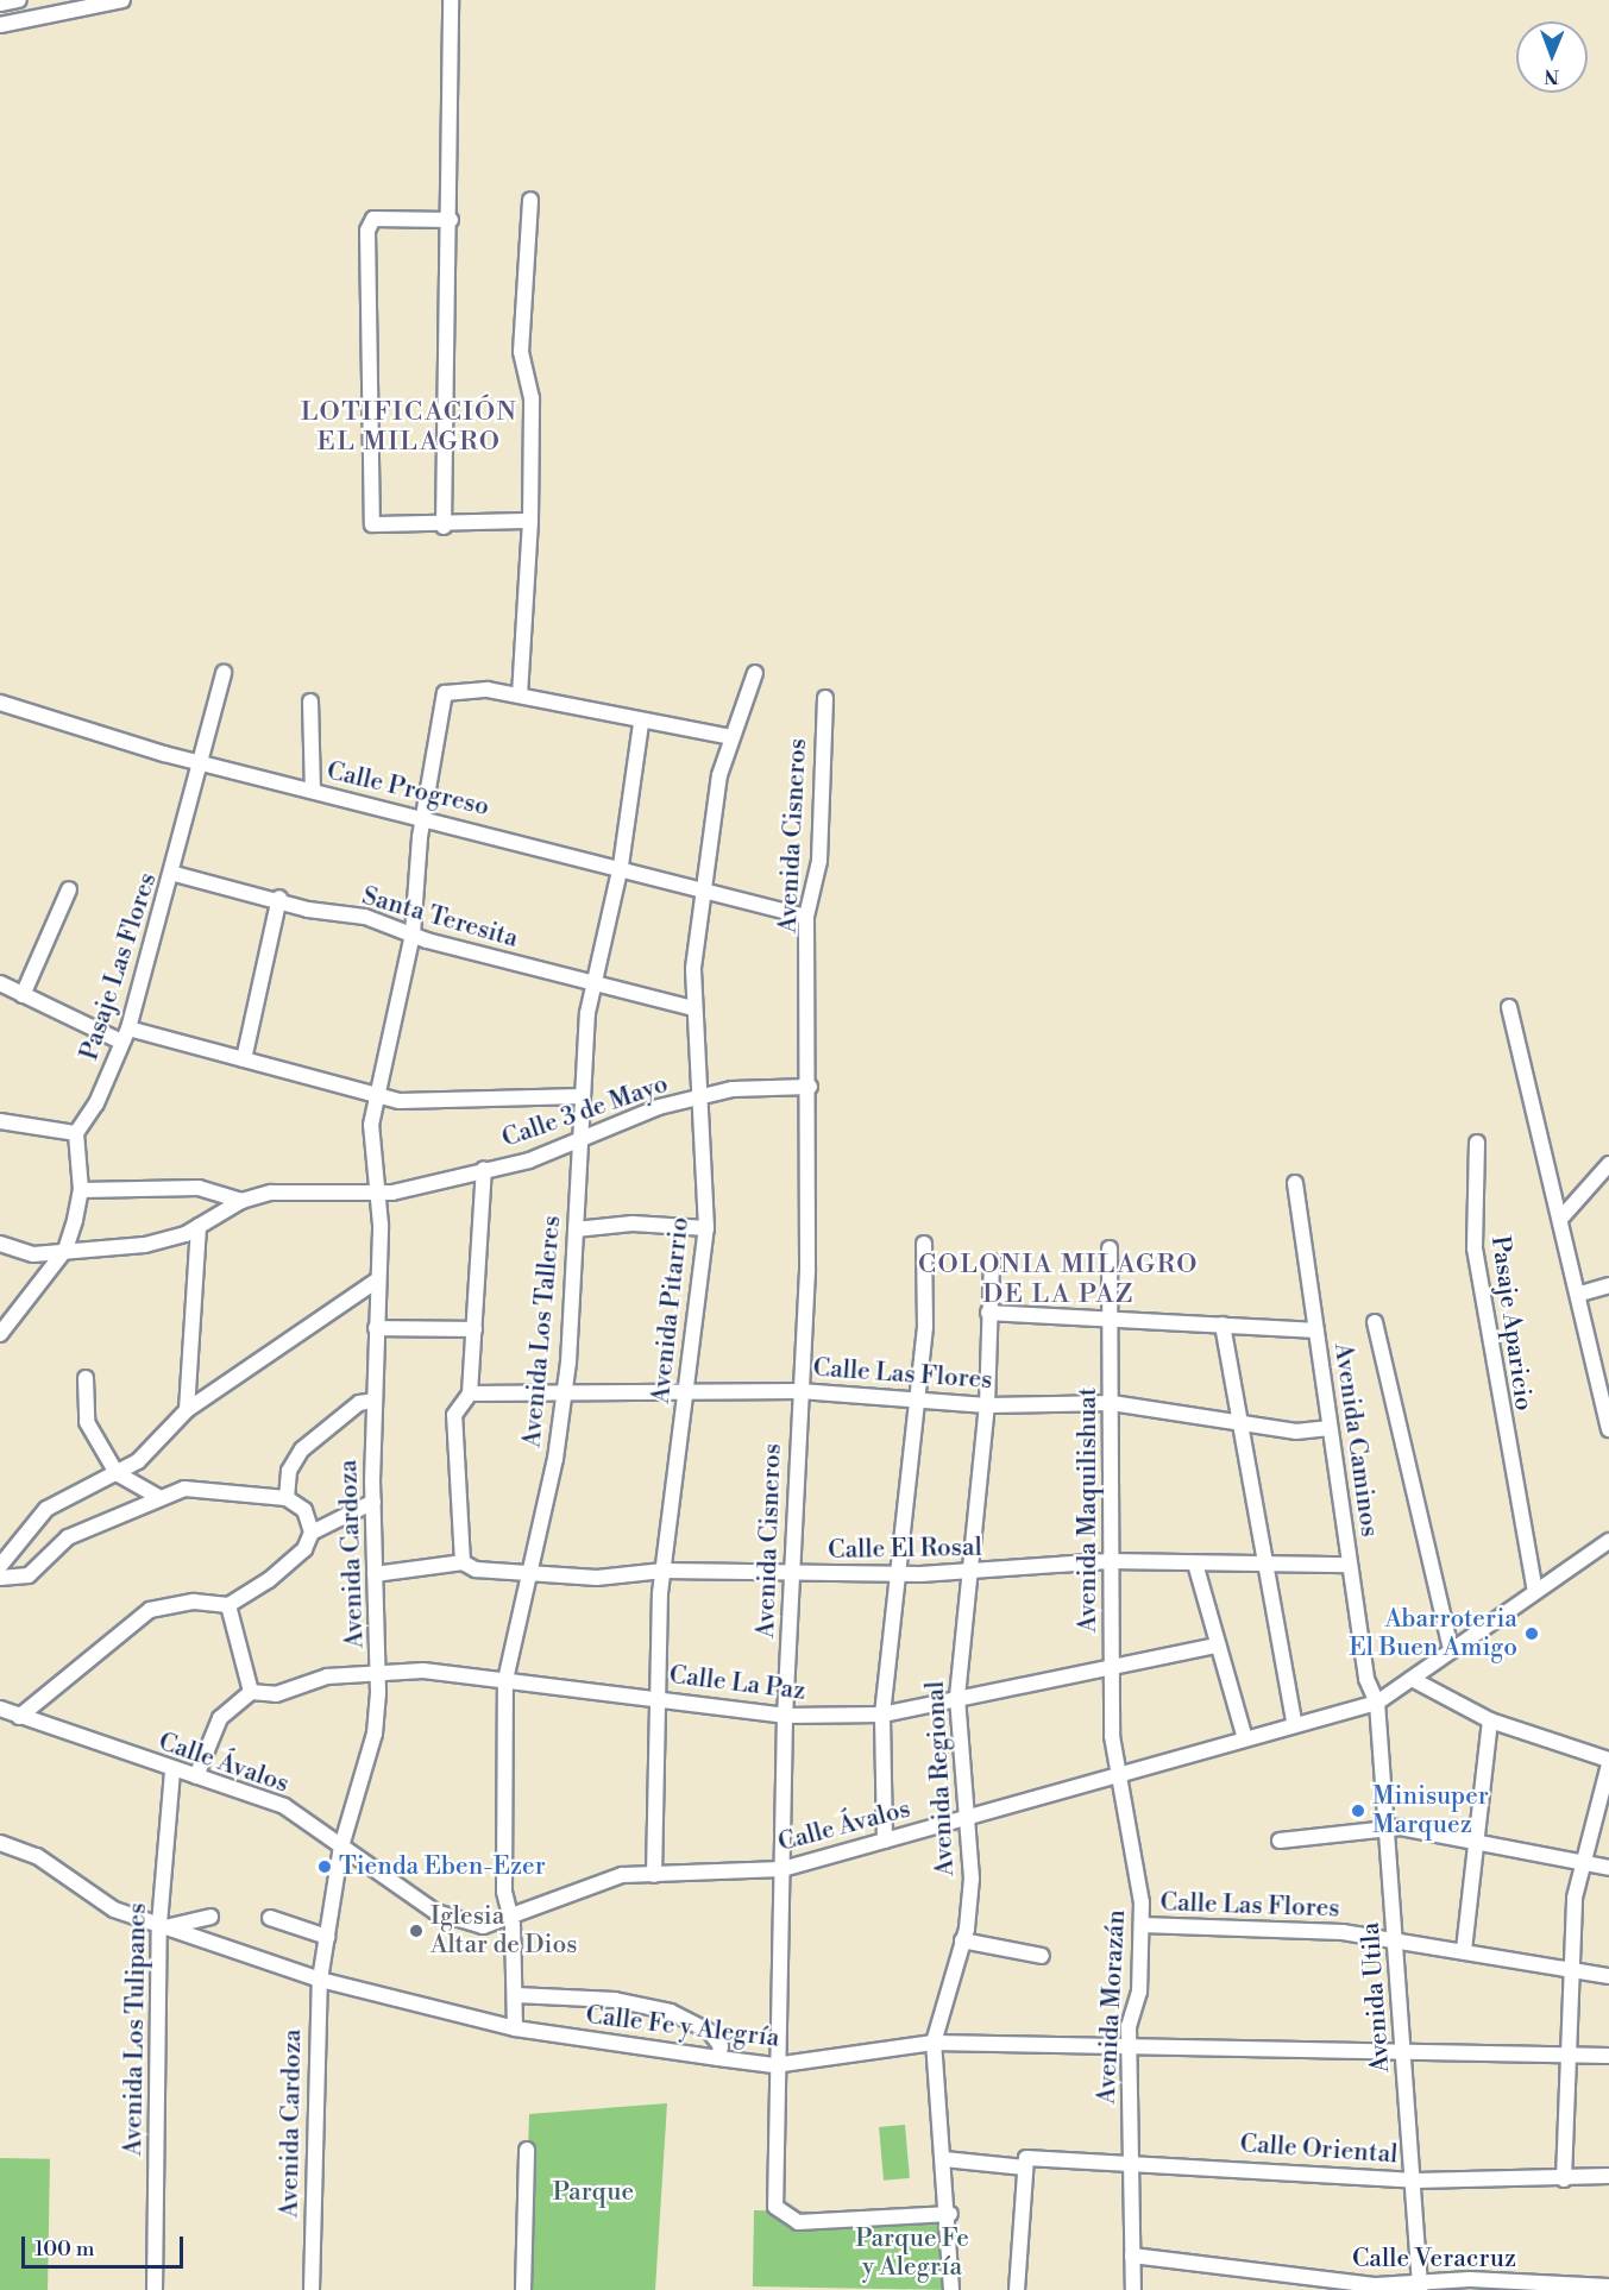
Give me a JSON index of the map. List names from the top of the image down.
{
  "streets": {
    "street": [
      "Calle Progreso",
      "Avenida Cisneros",
      "Santa Teresita",
      "Pasaje Las Flores",
      "Calle 3 de Mayo",
      "Avenida Pitarrio",
      "Pasaje Aparicio",
      "Avenida Los Talleres",
      "Calle Las Flores",
      "Avenida Caminos",
      "Avenida Maquilishuat",
      "Calle El Rosal",
      "Avenida Cardoza",
      "Calle La Paz",
      "Calle Ávalos",
      "Avenida Regional",
      "Avenida Utila",
      "Avenida Morazán",
      "Calle Fe y Alegría",
      "Avenida Los Tulipanes",
      "Calle Oriental",
      "Calle Veracruz"
    ]
  },
  "crossings": [
    ["Calle Progreso", "Avenida Cisneros"],
    ["Calle Progreso", "Pasaje Las Flores"],
    ["Calle Progreso", "Avenida Pitarrio"],
    ["Calle Progreso", "Avenida Los Talleres"],
    ["Calle Progreso", "Avenida Cardoza"],
    ["Avenida Cisneros", "Calle 3 de Mayo"],
    ["Avenida Cisneros", "Calle Las Flores"],
    ["Avenida Cisneros", "Calle El Rosal"],
    ["Avenida Cisneros", "Calle La Paz"],
    ["Avenida Cisneros", "Calle Ávalos"],
    ["Avenida Cisneros", "Avenida Regional"],
    ["Avenida Cisneros", "Calle Fe y Alegría"],
    ["Santa Teresita", "Pasaje Las Flores"],
    ["Santa Teresita", "Avenida Pitarrio"],
    ["Santa Teresita", "Avenida Los Talleres"],
    ["Santa Teresita", "Avenida Cardoza"],
    ["Calle 3 de Mayo", "Avenida Pitarrio"],
    ["Calle 3 de Mayo", "Avenida Los Talleres"],
    ["Calle 3 de Mayo", "Avenida Cardoza"],
    ["Avenida Pitarrio", "Calle Las Flores"],
    ["Avenida Pitarrio", "Calle El Rosal"],
    ["Avenida Pitarrio", "Calle La Paz"],
    ["Avenida Pitarrio", "Calle Ávalos"],
    ["Pasaje Aparicio", "Calle Ávalos"],
    ["Avenida Los Talleres", "Calle Las Flores"],
    ["Avenida Los Talleres", "Calle El Rosal"],
    ["Avenida Los Talleres", "Calle La Paz"],
    ["Avenida Los Talleres", "Calle Ávalos"],
    ["Avenida Los Talleres", "Calle Fe y Alegría"],
    ["Calle Las Flores", "Avenida Caminos"],
    ["Calle Las Flores", "Avenida Maquilishuat"],
    ["Calle Las Flores", "Avenida Regional"],
    ["Calle Las Flores", "Avenida Utila"],
    ["Calle Las Flores", "Avenida Morazán"],
    ["Avenida Caminos", "Calle El Rosal"],
    ["Avenida Caminos", "Calle Ávalos"],
    ["Avenida Caminos", "Avenida Utila"],
    ["Avenida Maquilishuat", "Calle El Rosal"],
    ["Avenida Maquilishuat", "Calle La Paz"],
    ["Avenida Maquilishuat", "Calle Ávalos"],
    ["Avenida Maquilishuat", "Avenida Morazán"],
    ["Calle El Rosal", "Avenida Cardoza"],
    ["Calle El Rosal", "Avenida Regional"],
    ["Avenida Cardoza", "Calle La Paz"],
    ["Avenida Cardoza", "Calle Ávalos"],
    ["Avenida Cardoza", "Calle Fe y Alegría"],
    ["Calle La Paz", "Avenida Regional"],
    ["Calle Ávalos", "Avenida Regional"],
    ["Calle Ávalos", "Avenida Utila"],
    ["Calle Ávalos", "Avenida Morazán"],
    ["Calle Ávalos", "Avenida Los Tulipanes"],
    ["Avenida Regional", "Calle Fe y Alegría"],
    ["Avenida Regional", "Calle Oriental"],
    ["Avenida Utila", "Calle Fe y Alegría"],
    ["Avenida Utila", "Calle Oriental"],
    ["Avenida Utila", "Calle Veracruz"],
    ["Avenida Morazán", "Calle Fe y Alegría"],
    ["Avenida Morazán", "Calle Oriental"],
    ["Avenida Morazán", "Calle Veracruz"],
    ["Calle Fe y Alegría", "Avenida Los Tulipanes"]
  ],
  "districts": ["LOTIFICACIÓN EL MILAGRO", "COLONIA MILAGRO DE LA PAZ"],
  "parks": ["Parque", "Parque Fe y Alegría"],
  "places": [
    "Abarroteria El Buen Amigo",
    "Minisuper Marquez",
    "Tienda Eben-Ezer",
    "Iglesia Altar de Dios"
  ],
  "scale_bar": "100 m",
  "north": "bottom"
}
